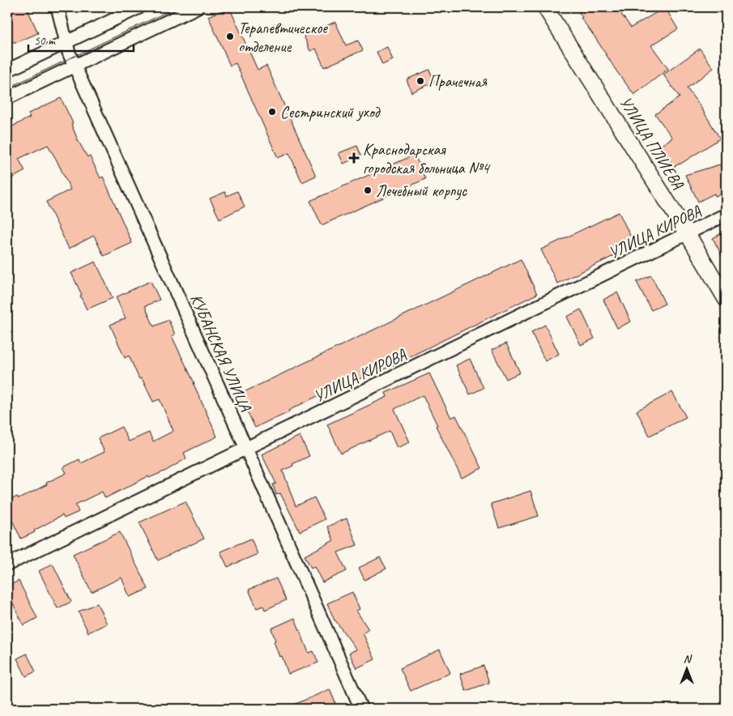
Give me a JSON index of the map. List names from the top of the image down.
{
  "streets": {
    "street": ["УЛИЦА ПЛИЕВА", "УЛИЦА КИРОВА", "КУБАНСКАЯ УЛИЦА"]
  },
  "crossings": [
    ["УЛИЦА ПЛИЕВА", "УЛИЦА КИРОВА"],
    ["УЛИЦА КИРОВА", "КУБАНСКАЯ УЛИЦА"]
  ],
  "places": {
    "other": [
      "Терапевтическое отделение",
      "Прачечная",
      "Сестринский уход",
      "Лечебный корпус"
    ],
    "health": ["Краснодарская городская больница №4"]
  },
  "scale_bar": "50 m",
  "north": "top"
}
